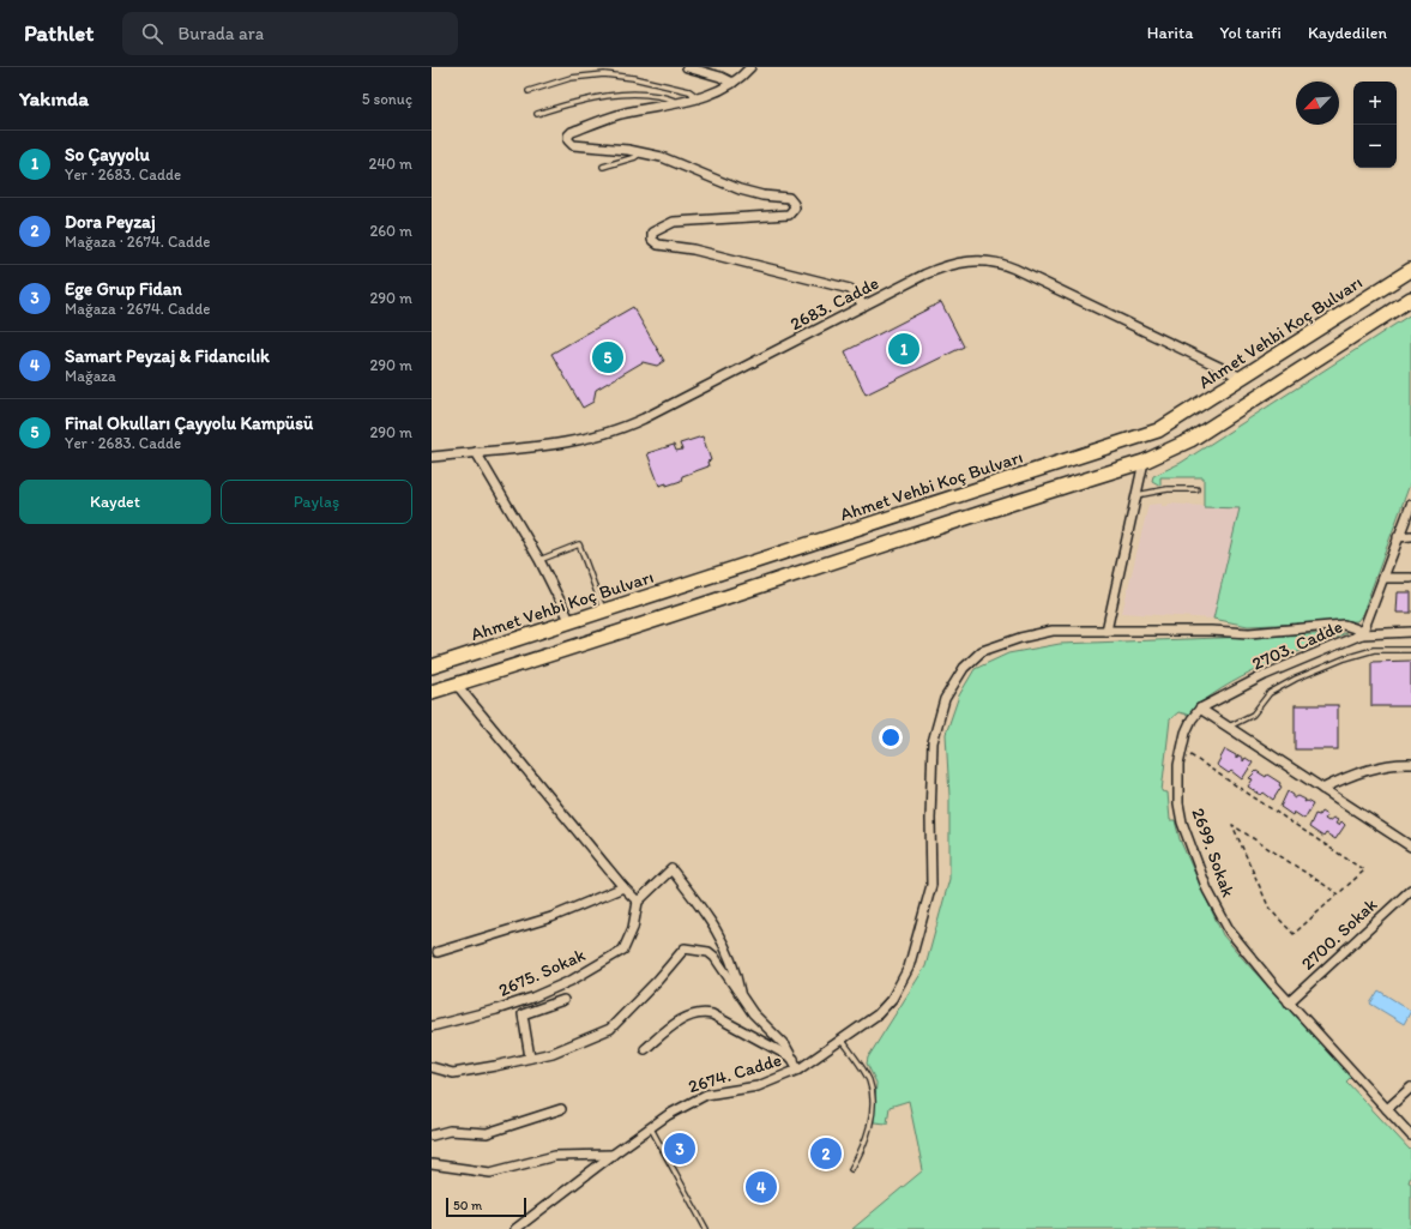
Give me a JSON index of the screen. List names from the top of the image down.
{
  "streets": {
    "main road": ["Ahmet Vehbi Koç Bulvarı"],
    "street": [
      "2683. Cadde",
      "2703. Cadde",
      "2699. Sokak",
      "2700. Sokak",
      "2675. Sokak",
      "2674. Cadde"
    ]
  },
  "crossings": [
    ["2683. Cadde", "Ahmet Vehbi Koç Bulvarı"],
    ["2703. Cadde", "2699. Sokak"],
    ["2703. Cadde", "2674. Cadde"],
    ["2699. Sokak", "2700. Sokak"]
  ],
  "scale_bar": "50 m",
  "north": "bottom left",
  "page": {
    "header": "Pathlet",
    "search": "Burada ara",
    "nav": ["Harita", "Yol tarifi", "Kaydedilen"],
    "heading": ["Yakında", "5 sonuç"],
    "map_buttons": ["+", "−"],
    "list": [
      {
        "mark": "1",
        "name": "So Çayyolu",
        "note": "Yer · 2683. Cadde",
        "value": "240 m"
      },
      {
        "mark": "2",
        "name": "Dora Peyzaj",
        "note": "Mağaza · 2674. Cadde",
        "value": "260 m"
      },
      {
        "mark": "3",
        "name": "Ege Grup Fidan",
        "note": "Mağaza · 2674. Cadde",
        "value": "290 m"
      },
      {
        "mark": "4",
        "name": "Samart Peyzaj & Fidancılık",
        "note": "Mağaza",
        "value": "290 m"
      },
      {
        "mark": "5",
        "name": "Final Okulları Çayyolu Kampüsü",
        "note": "Yer · 2683. Cadde",
        "value": "290 m"
      }
    ],
    "pins": [
      "1",
      "5",
      "3",
      "2",
      "4"
    ],
    "buttons": ["Kaydet", "Paylaş"],
    "scale": "50 m"
  }
}
